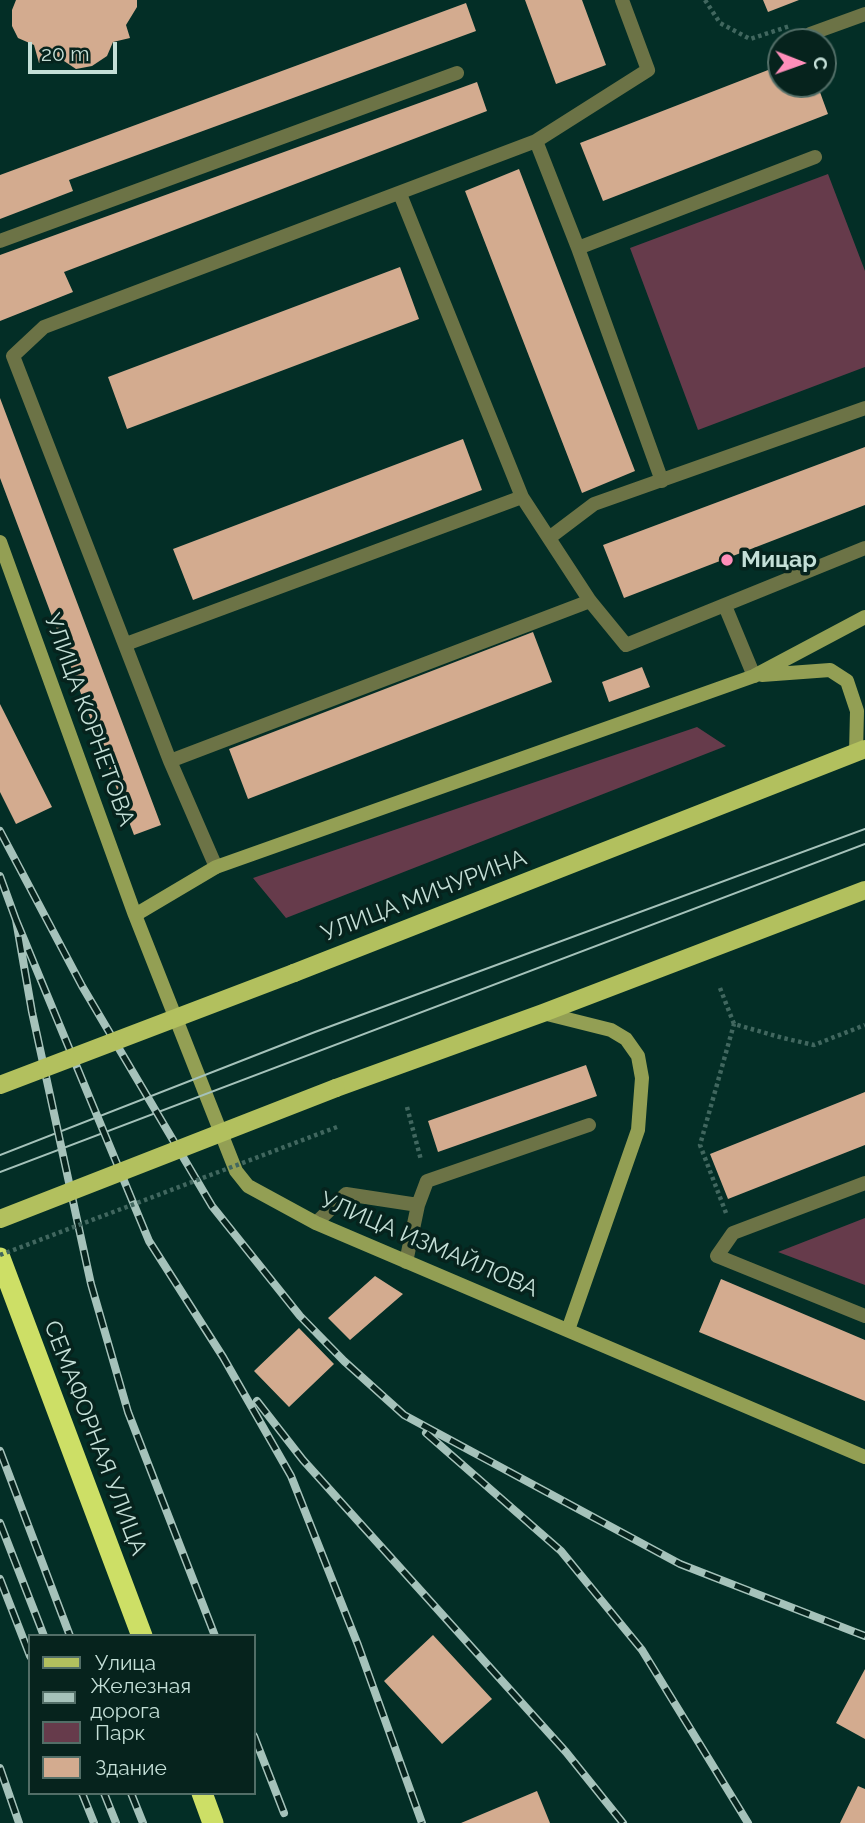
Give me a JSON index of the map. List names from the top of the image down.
{
  "streets": {
    "highway": ["СЕМАФОРНАЯ УЛИЦА"],
    "main road": ["УЛИЦА КОРНЕТОВА", "УЛИЦА МИЧУРИНА", "УЛИЦА ИЗМАЙЛОВА"]
  },
  "crossings": [
    ["УЛИЦА КОРНЕТОВА", "УЛИЦА ИЗМАЙЛОВА"]
  ],
  "places": ["Мицар"],
  "legend": [
    "Улица",
    "Железная дорога",
    "Парк",
    "Здание"
  ],
  "scale_bar": "20 m",
  "north": "right"
}
